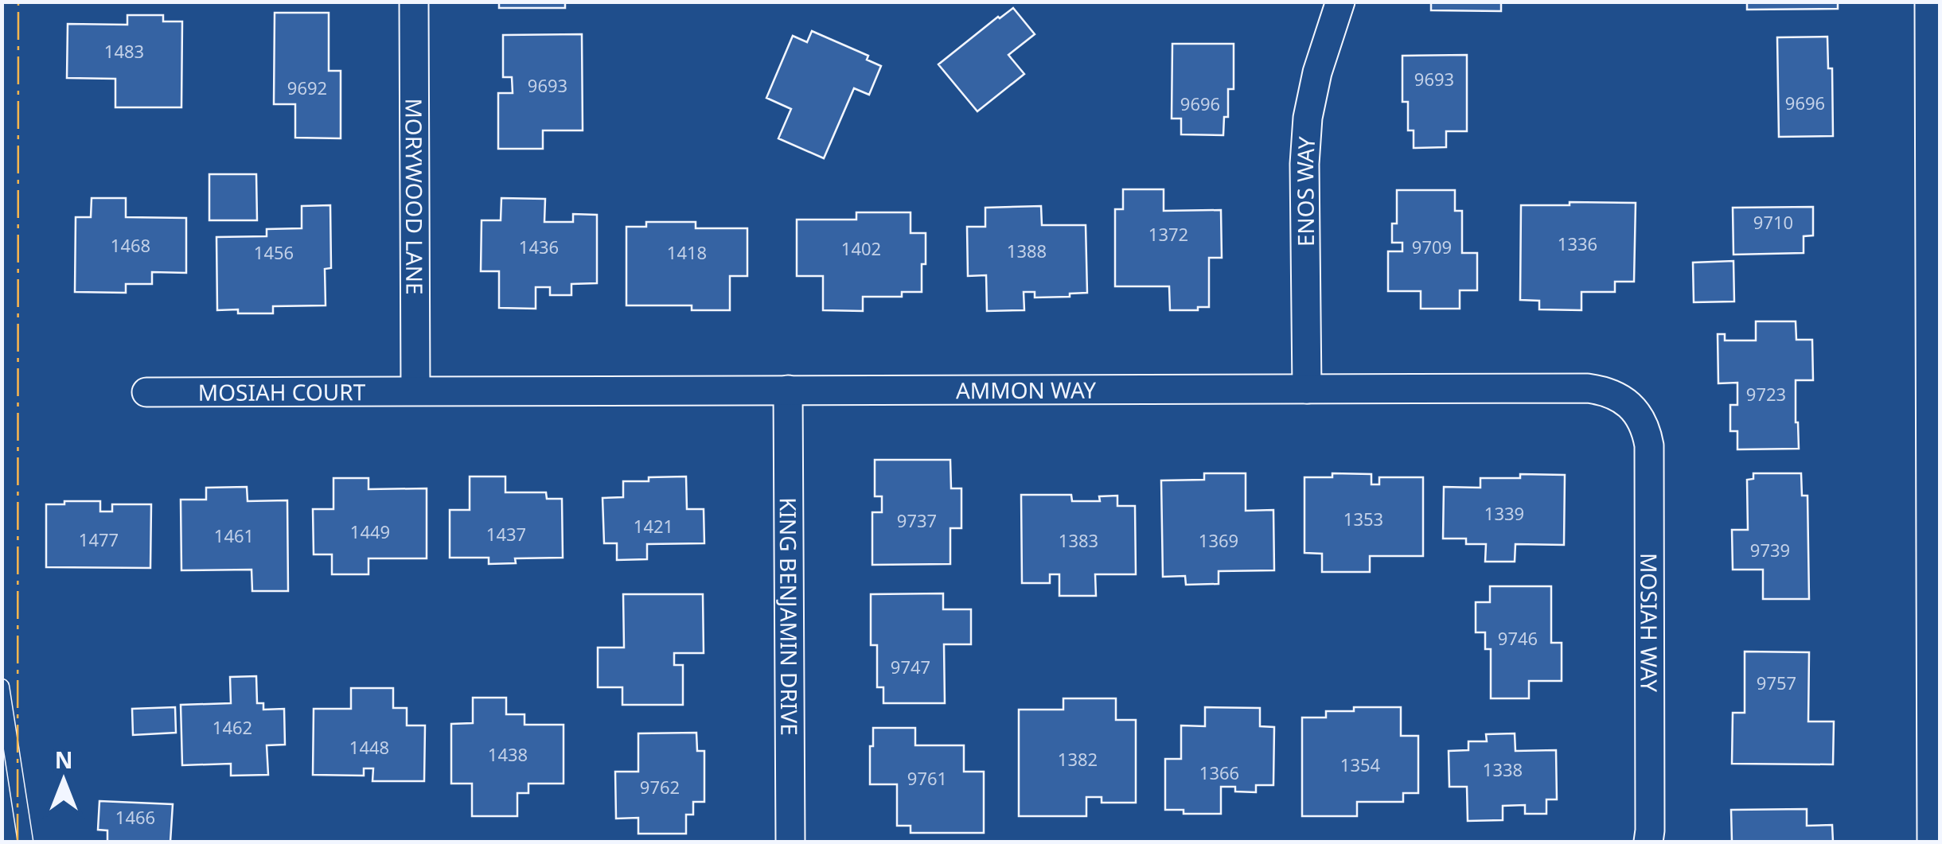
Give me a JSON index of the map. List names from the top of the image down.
{
  "streets": {
    "street": [
      "ENOS WAY",
      "MORYWOOD LANE",
      "AMMON WAY",
      "MOSIAH COURT",
      "KING BENJAMIN DRIVE",
      "MOSIAH WAY"
    ]
  },
  "crossings": [
    ["ENOS WAY", "AMMON WAY"],
    ["MORYWOOD LANE", "AMMON WAY"],
    ["MORYWOOD LANE", "MOSIAH COURT"],
    ["AMMON WAY", "MOSIAH COURT"],
    ["AMMON WAY", "KING BENJAMIN DRIVE"],
    ["AMMON WAY", "MOSIAH WAY"]
  ],
  "house_numbers": [
    "1483",
    "9693",
    "9693",
    "9692",
    "9696",
    "9696",
    "9710",
    "1372",
    "1336",
    "1468",
    "1436",
    "9709",
    "1402",
    "1388",
    "1456",
    "1418",
    "9723",
    "1339",
    "1353",
    "9737",
    "1421",
    "1449",
    "1437",
    "1461",
    "1477",
    "1383",
    "1369",
    "9739",
    "9746",
    "9747",
    "9757",
    "1462",
    "1448",
    "1438",
    "1382",
    "1354",
    "1338",
    "1366",
    "9761",
    "9762",
    "1466"
  ],
  "north": "top"
}
